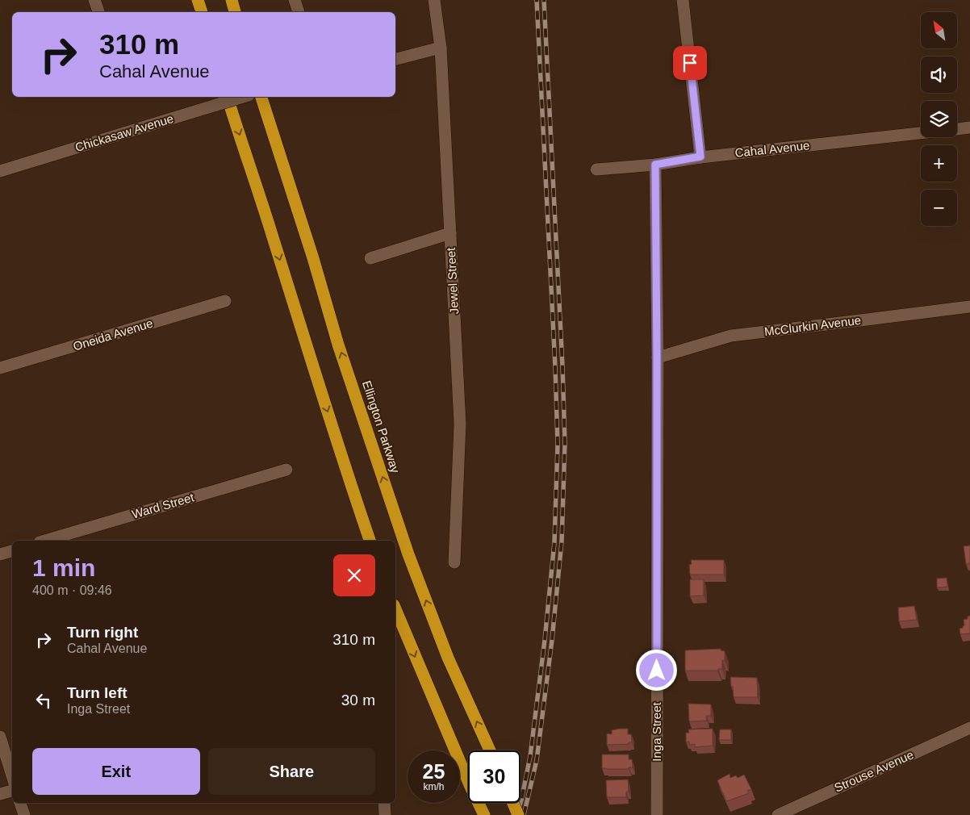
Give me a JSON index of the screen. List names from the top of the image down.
{
  "streets": {
    "highway": ["Ellington Parkway"],
    "street": [
      "Chickasaw Avenue",
      "Cahal Avenue",
      "Jewel Street",
      "McClurkin Avenue",
      "Oneida Avenue",
      "Ward Street",
      "Inga Street",
      "Strouse Avenue"
    ]
  },
  "crossings": [
    ["Cahal Avenue", "Inga Street"],
    ["McClurkin Avenue", "Inga Street"]
  ],
  "north": "top left",
  "page": {
    "map_buttons": ["+", "−"],
    "turn": ["310 m", "Cahal Avenue"],
    "heading": ["1 min", "400 m · 09:46"],
    "list": [
      {
        "name": "Turn right",
        "note": "Cahal Avenue",
        "value": "310 m"
      },
      {
        "name": "Turn left",
        "note": "Inga Street",
        "value": "30 m"
      }
    ],
    "buttons": ["Exit", "Share"],
    "speed": "25 km/h",
    "limit": "30"
  }
}
